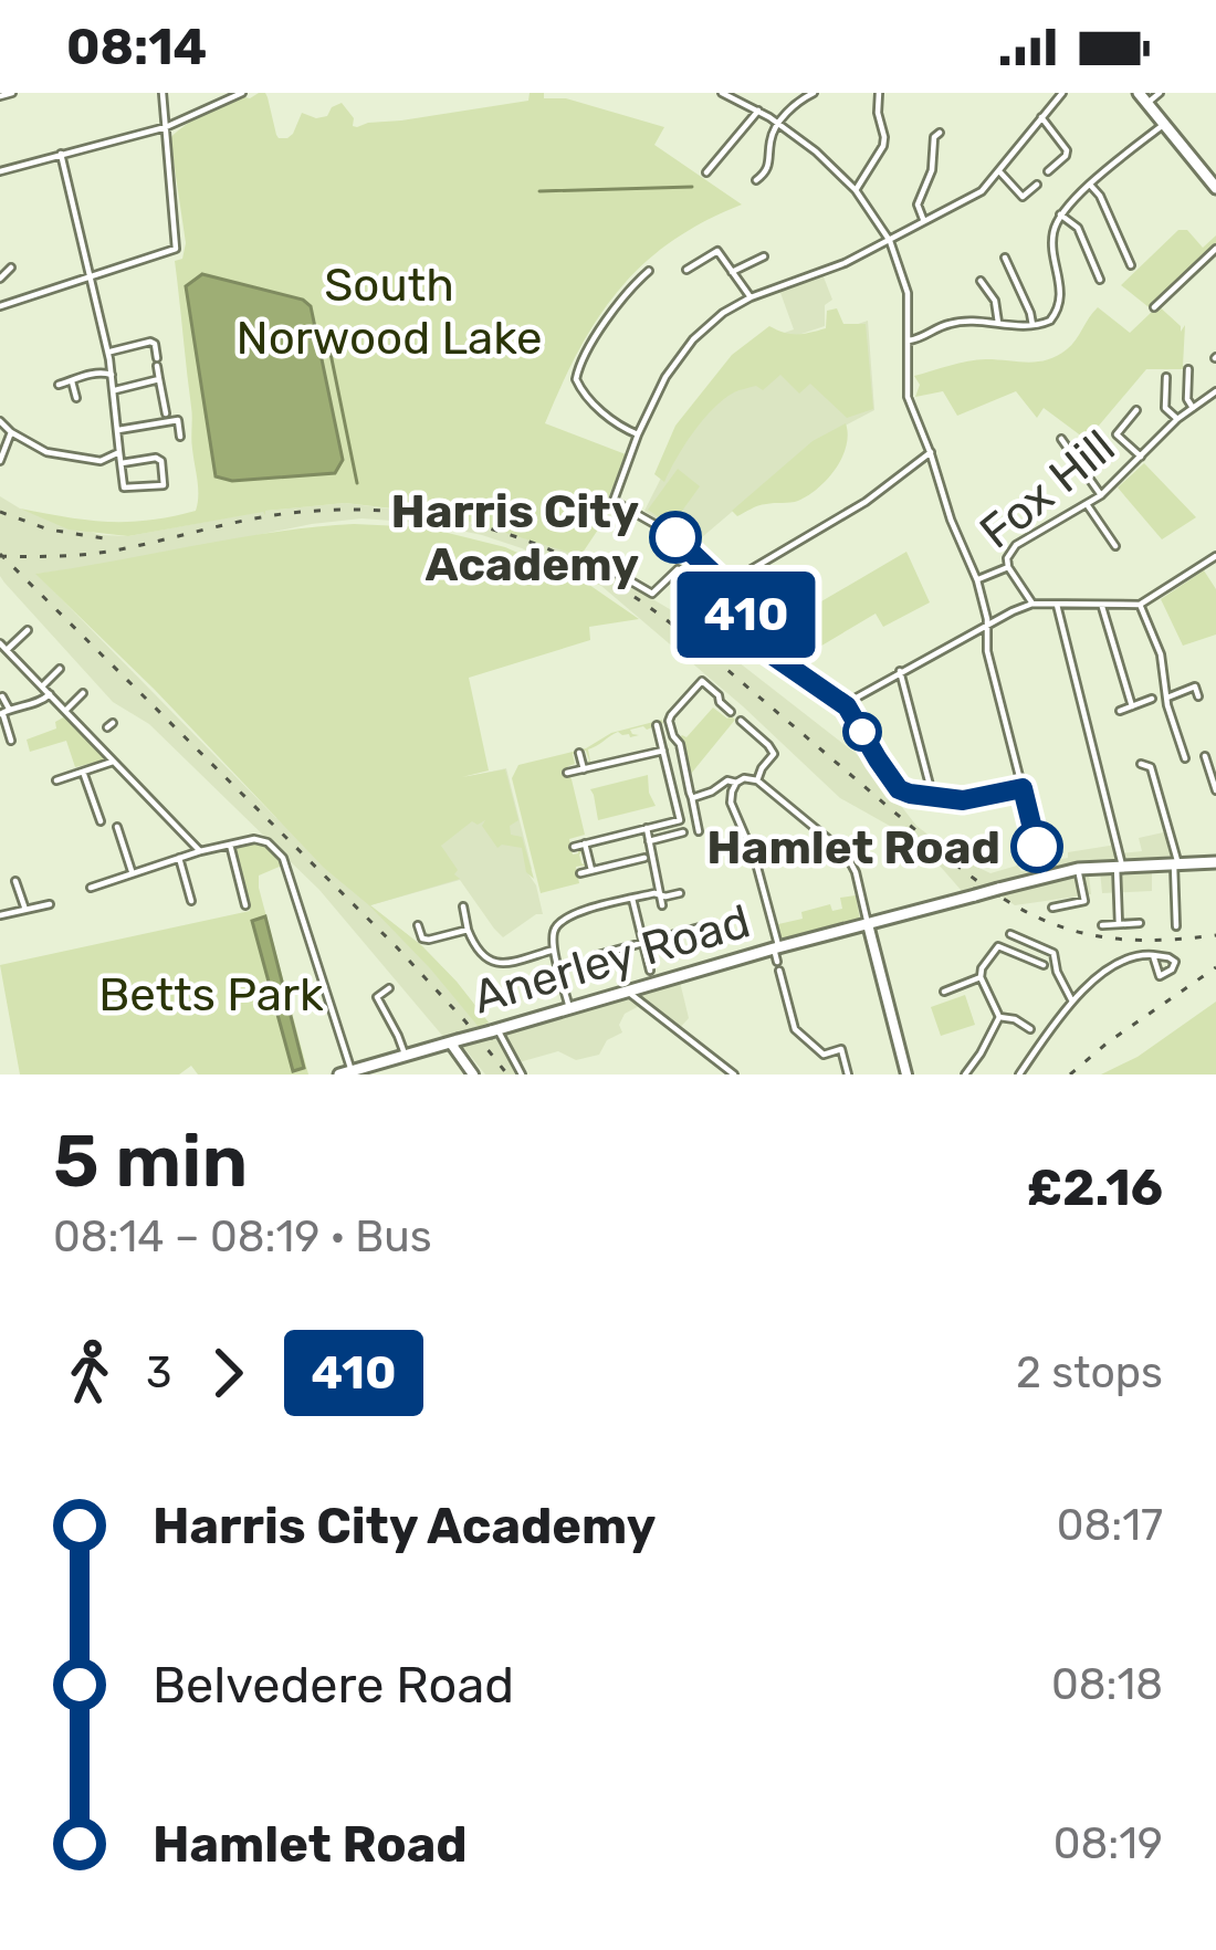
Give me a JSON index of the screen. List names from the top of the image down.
{
  "streets": {
    "main road": ["Anerley Road"],
    "street": ["Fox Hill"]
  },
  "parks": ["South Norwood Lake", "Betts Park"],
  "places": ["Harris City Academy", "Hamlet Road"],
  "lines": ["bus line 410"],
  "page": {
    "status": "08:14",
    "on_map": "410",
    "heading": ["5 min", "08:14 – 08:19 · Bus", "£2.16"],
    "legs": ["3", "410", "2 stops"],
    "list": [
      {
        "name": "Harris City Academy",
        "value": "08:17"
      },
      {
        "name": "Belvedere Road",
        "value": "08:18"
      },
      {
        "name": "Hamlet Road",
        "value": "08:19"
      }
    ]
  }
}
